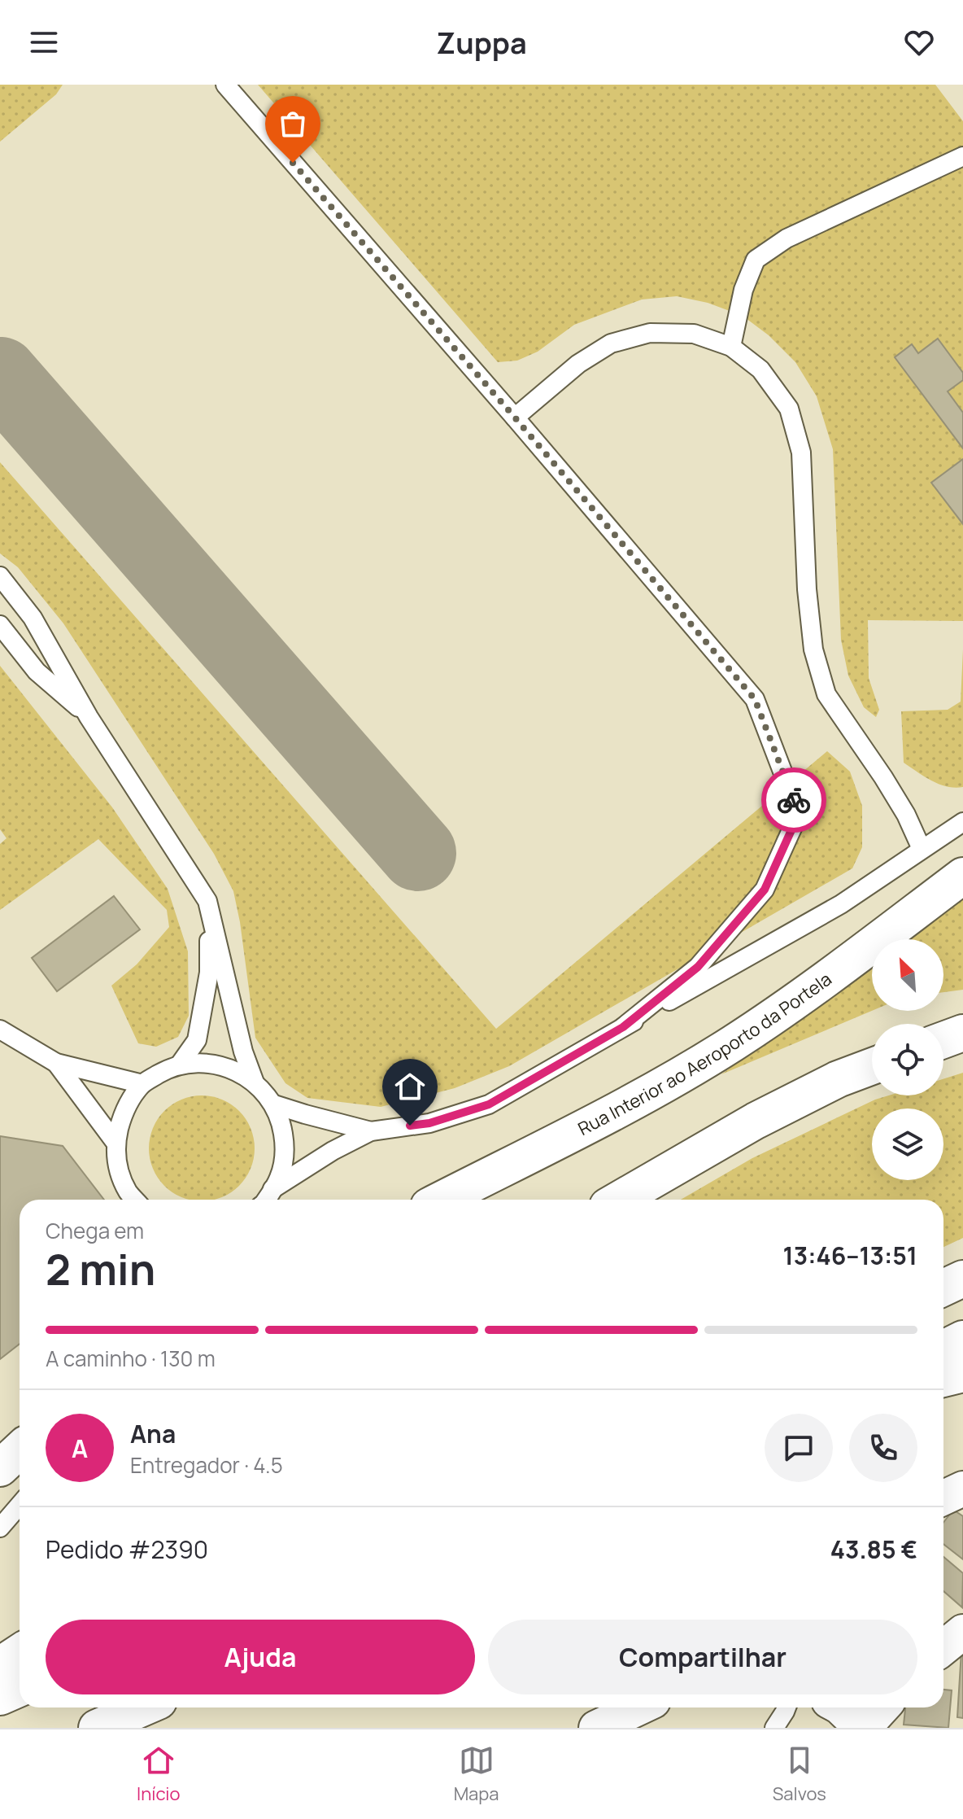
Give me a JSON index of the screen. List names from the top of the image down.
{
  "streets": {
    "main road": ["Rua Interior ao Aeroporto da Portela"]
  },
  "north": "top left",
  "page": {
    "header": "Zuppa",
    "heading": ["2 min", "Chega em", "13:46–13:51"],
    "panel": [
      "Ana",
      "Entregador · 4.5",
      "Pedido #2390",
      "43.85 €"
    ],
    "bar": "A caminho · 130 m",
    "round": "A",
    "buttons": ["Ajuda", "Compartilhar"],
    "tabs": ["Início", "Mapa", "Salvos"]
  }
}
